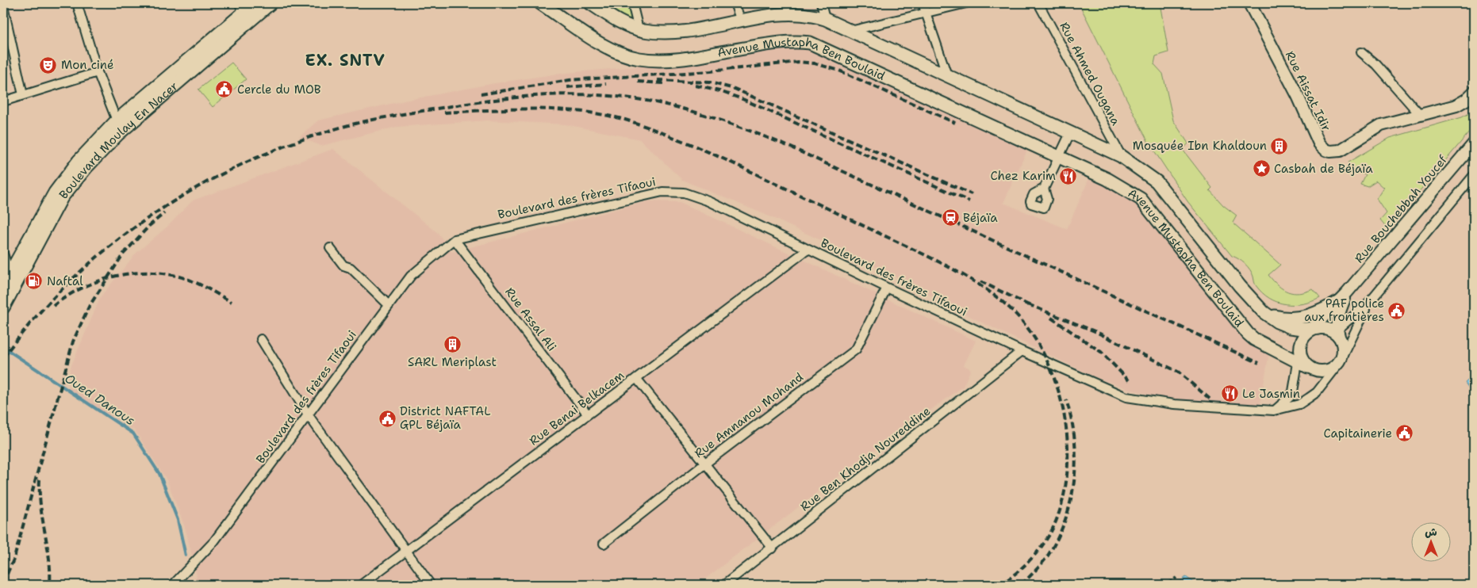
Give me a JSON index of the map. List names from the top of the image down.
{
  "streets": {
    "main road": [
      "Avenue Mustapha Ben Boulaid",
      "Rue Aissat Idir",
      "Boulevard Moulay En Nacer",
      "Rue Bouchebbah Youcef"
    ],
    "street": [
      "Rue Ahmed Ougana",
      "Boulevard des frères Tifaoui",
      "Rue Assal Ali",
      "Rue Benai Belkacem",
      "Rue Amnanou Mohand",
      "Rue Ben Khodja Noureddine"
    ]
  },
  "crossings": [
    ["Avenue Mustapha Ben Boulaid", "Rue Ahmed Ougana"],
    ["Avenue Mustapha Ben Boulaid", "Boulevard des frères Tifaoui"],
    ["Avenue Mustapha Ben Boulaid", "Rue Bouchebbah Youcef"],
    ["Boulevard des frères Tifaoui", "Rue Bouchebbah Youcef"],
    ["Boulevard des frères Tifaoui", "Rue Assal Ali"],
    ["Boulevard des frères Tifaoui", "Rue Benai Belkacem"],
    ["Boulevard des frères Tifaoui", "Rue Amnanou Mohand"],
    ["Boulevard des frères Tifaoui", "Rue Ben Khodja Noureddine"],
    ["Rue Assal Ali", "Rue Benai Belkacem"]
  ],
  "districts": ["EX. SNTV"],
  "water": ["Oued Danous"],
  "places": {
    "theatre": ["Mon ciné"],
    "public building": [
      "Cercle du MOB",
      "PAF police aux frontières",
      "District NAFTAL GPL Béjaïa",
      "Capitainerie"
    ],
    "building": ["Mosquée Ibn Khaldoun", "SARL Meriplast"],
    "place": ["Casbah de Béjaïa"],
    "restaurant": ["Chez Karim", "Le Jasmin"],
    "station": ["Béjaïa"],
    "fuel station": ["Naftal"]
  },
  "north": "top"
}
